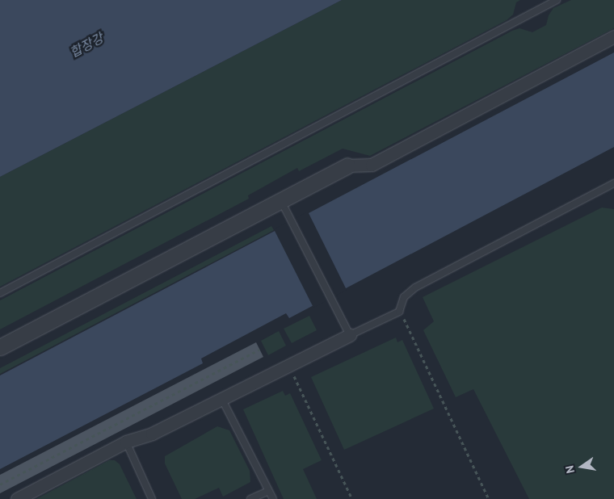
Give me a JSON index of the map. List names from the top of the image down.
{
  "water": ["합장강"],
  "north": "left"
}
